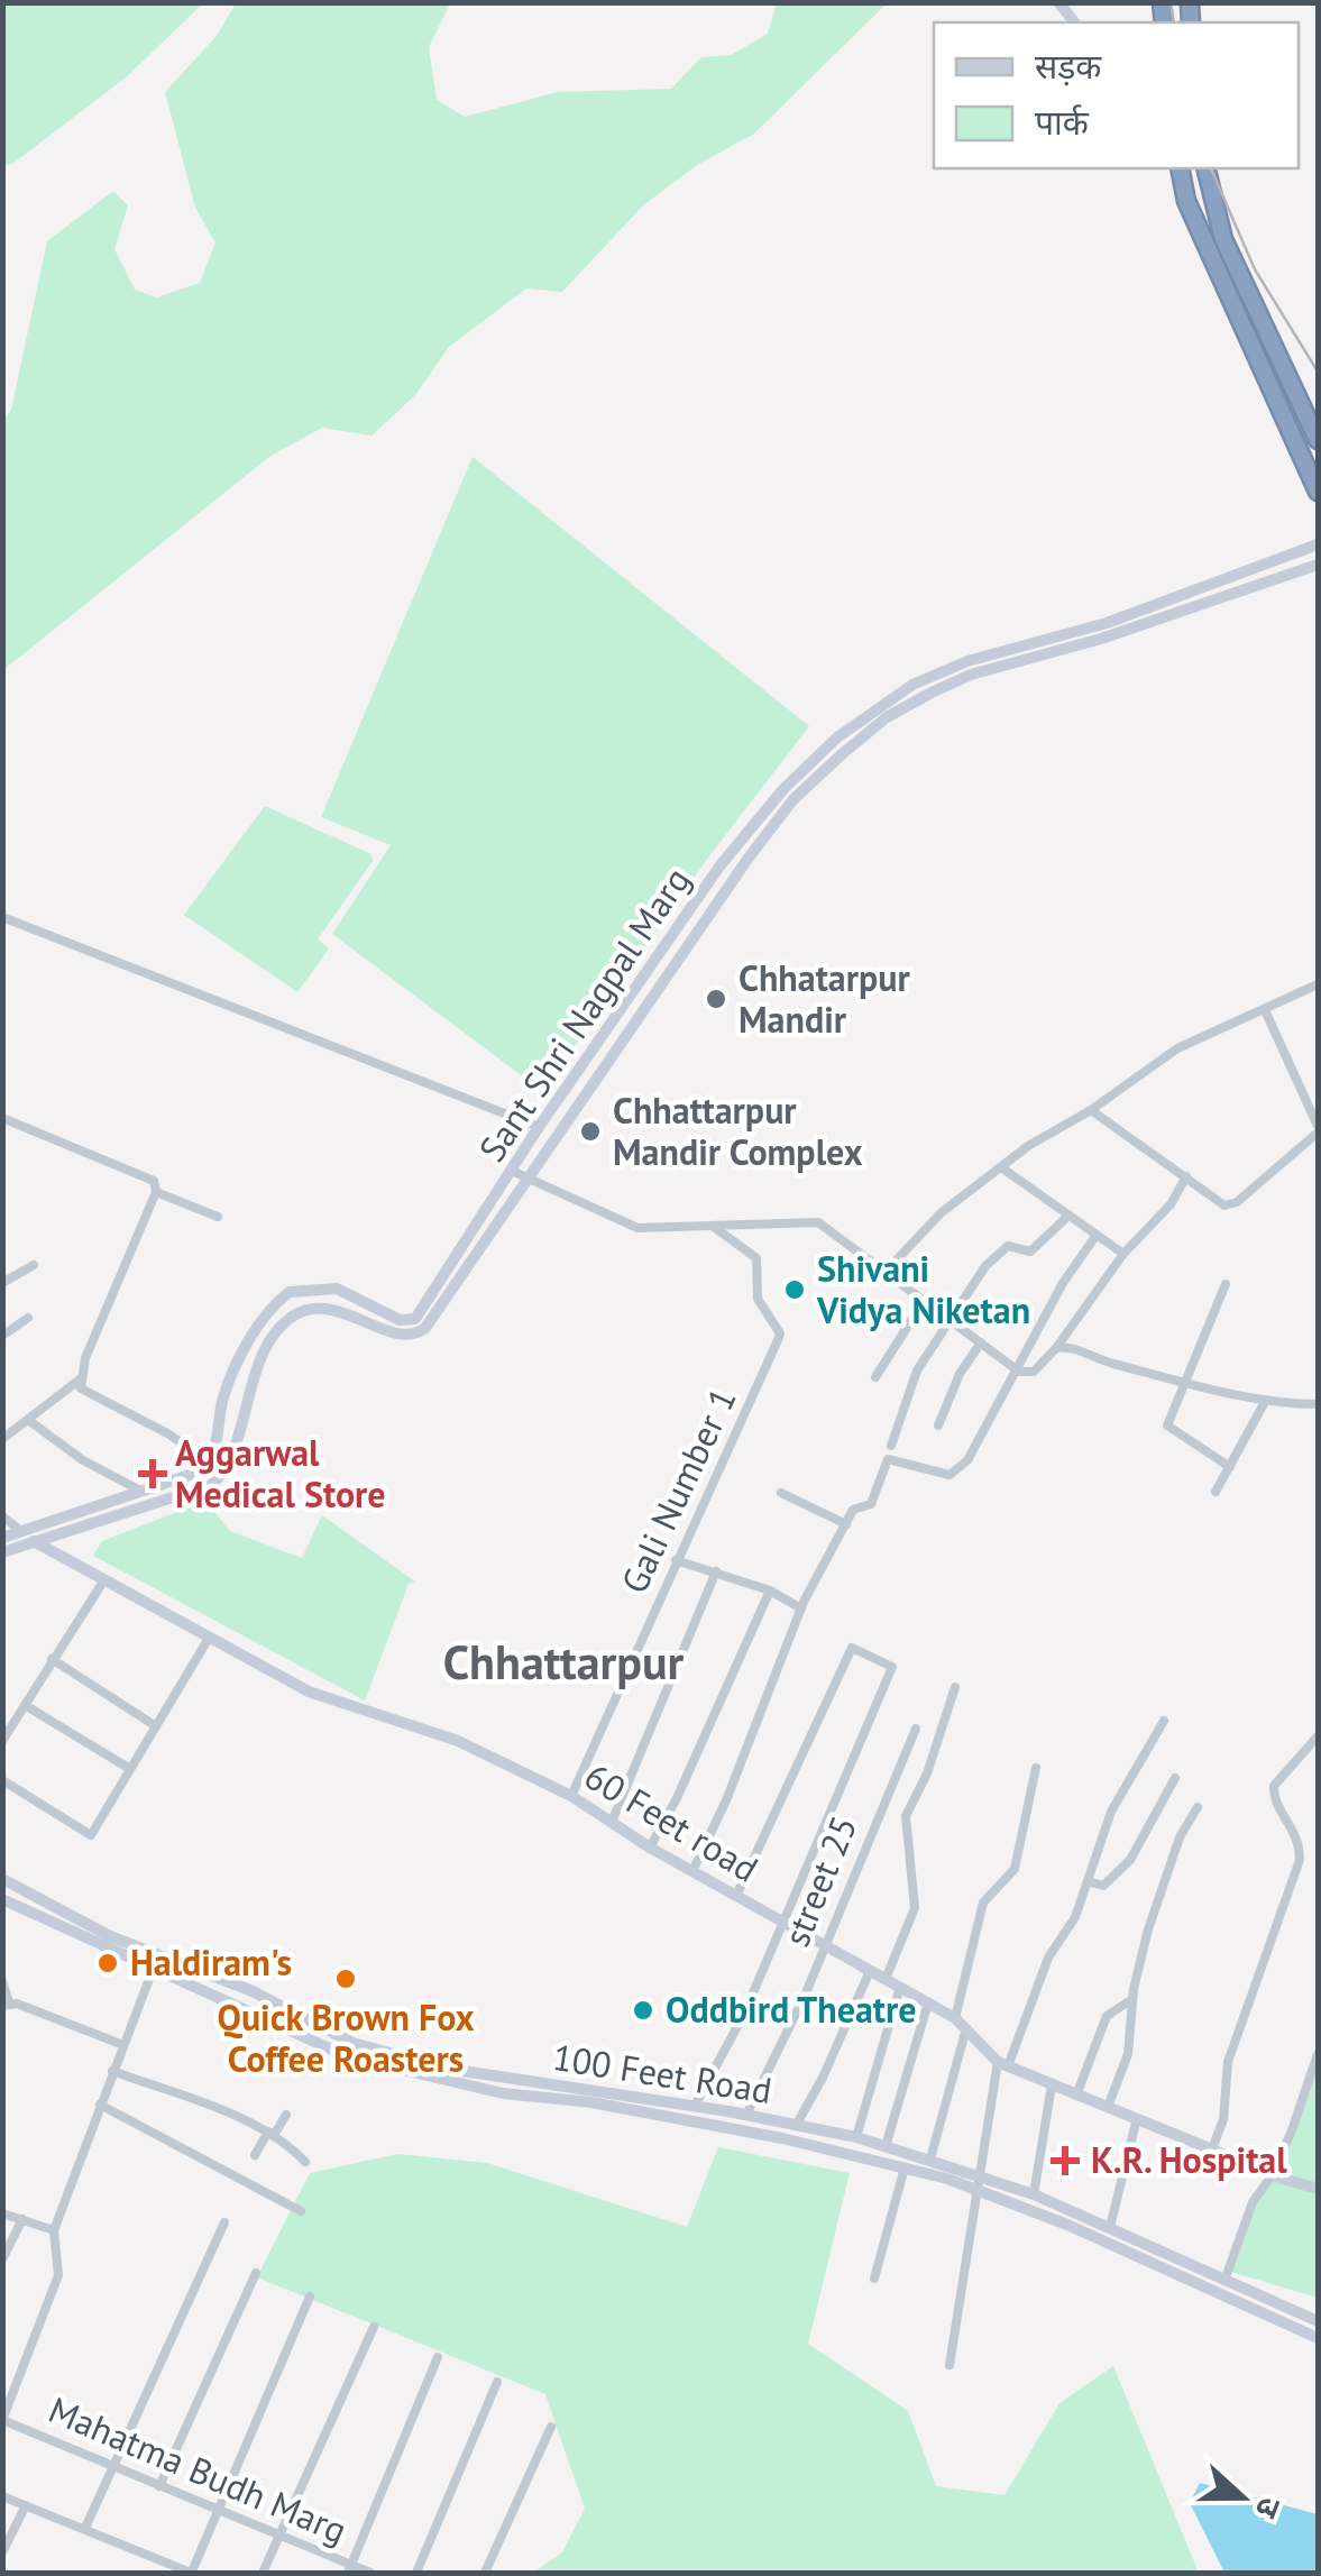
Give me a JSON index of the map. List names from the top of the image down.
{
  "streets": {
    "street": [
      "Sant Shri Nagpal Marg",
      "Gali Number 1",
      "60 Feet road",
      "street 25",
      "100 Feet Road",
      "Mahatma Budh Marg"
    ]
  },
  "crossings": [
    ["Sant Shri Nagpal Marg", "60 Feet road"],
    ["Gali Number 1", "60 Feet road"],
    ["60 Feet road", "street 25"],
    ["street 25", "100 Feet Road"]
  ],
  "districts": ["Chhattarpur"],
  "places": {
    "other": [
      "Chhatarpur Mandir",
      "Chhattarpur Mandir Complex",
      "Shivani Vidya Niketan",
      "Haldiram's",
      "Quick Brown Fox Coffee Roasters",
      "Oddbird Theatre"
    ],
    "health": ["Aggarwal Medical Store", "K.R. Hospital"]
  },
  "legend": ["सड़क", "पार्क"],
  "north": "right"
}
